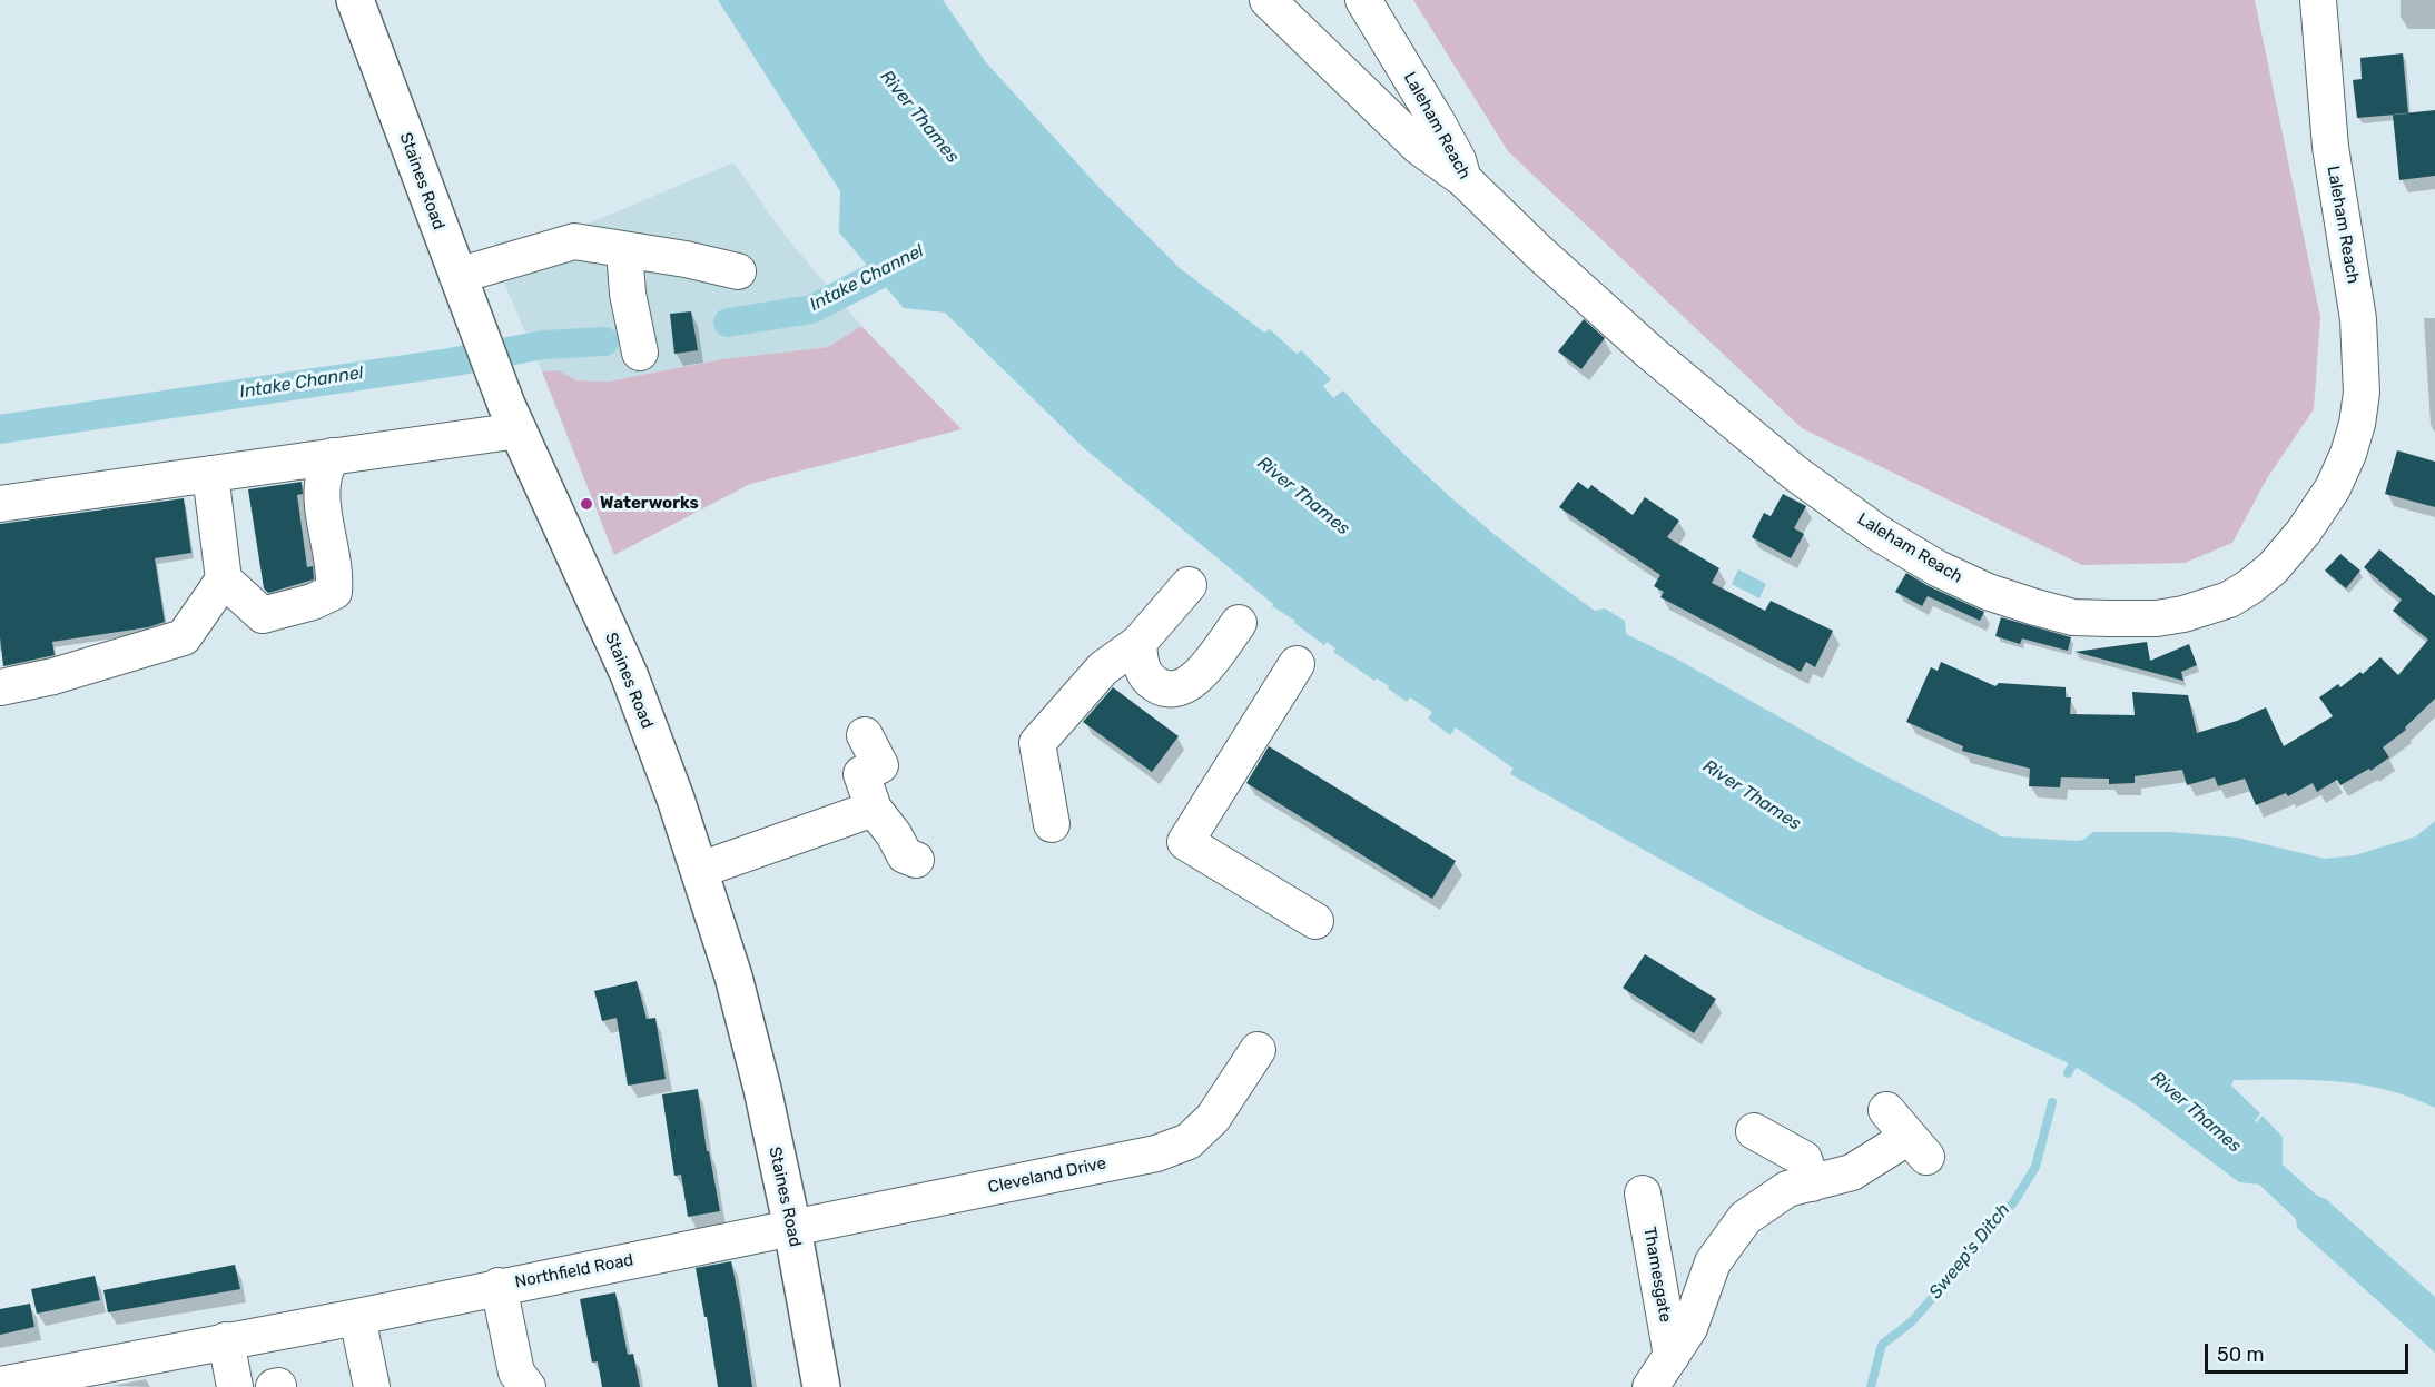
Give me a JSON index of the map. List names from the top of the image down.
{
  "streets": {
    "main road": ["Staines Road"],
    "street": [
      "Laleham Reach",
      "Cleveland Drive",
      "Northfield Road",
      "Thamesgate"
    ]
  },
  "crossings": [
    ["Staines Road", "Cleveland Drive"],
    ["Staines Road", "Northfield Road"],
    ["Cleveland Drive", "Northfield Road"]
  ],
  "water": ["River Thames", "Intake Channel", "Sweep's Ditch"],
  "places": ["Waterworks"],
  "scale_bar": "50 m"
}
